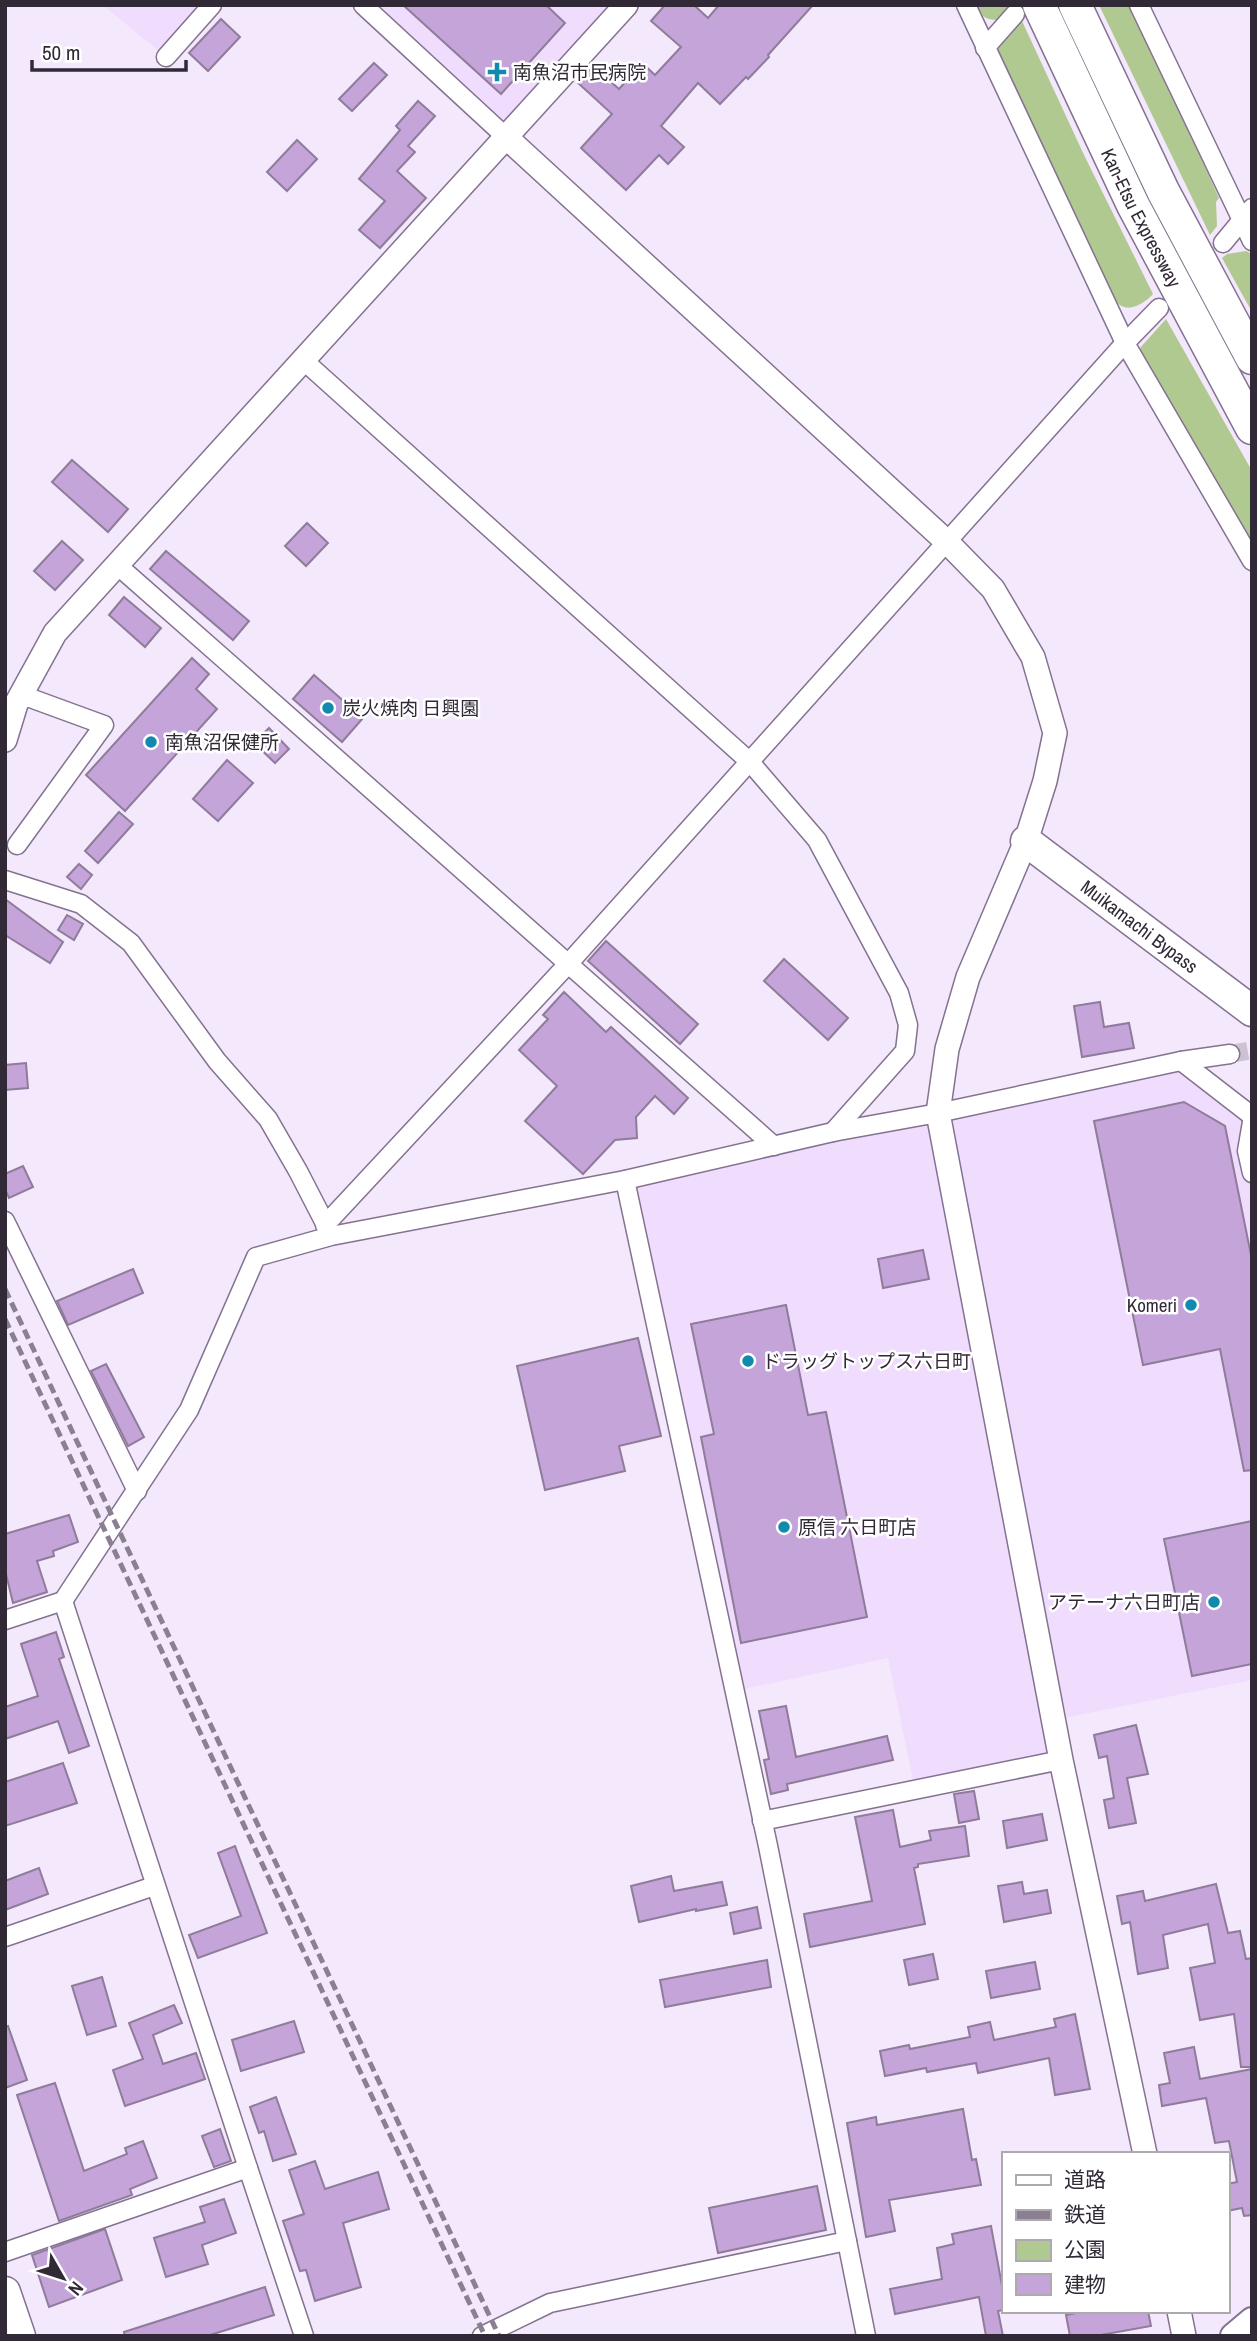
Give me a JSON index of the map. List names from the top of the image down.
{
  "streets": {
    "highway": ["Kan-Etsu Expressway", "Muikamachi Bypass"]
  },
  "places": {
    "health": ["南魚沼市民病院"],
    "other": [
      "炭火焼肉 日興園",
      "南魚沼保健所",
      "Komeri",
      "ドラッグトップス六日町",
      "原信 六日町店",
      "アテーナ六日町店"
    ]
  },
  "legend": [
    "道路",
    "鉄道",
    "公園",
    "建物"
  ],
  "scale_bar": "50 m",
  "north": "bottom right"
}
